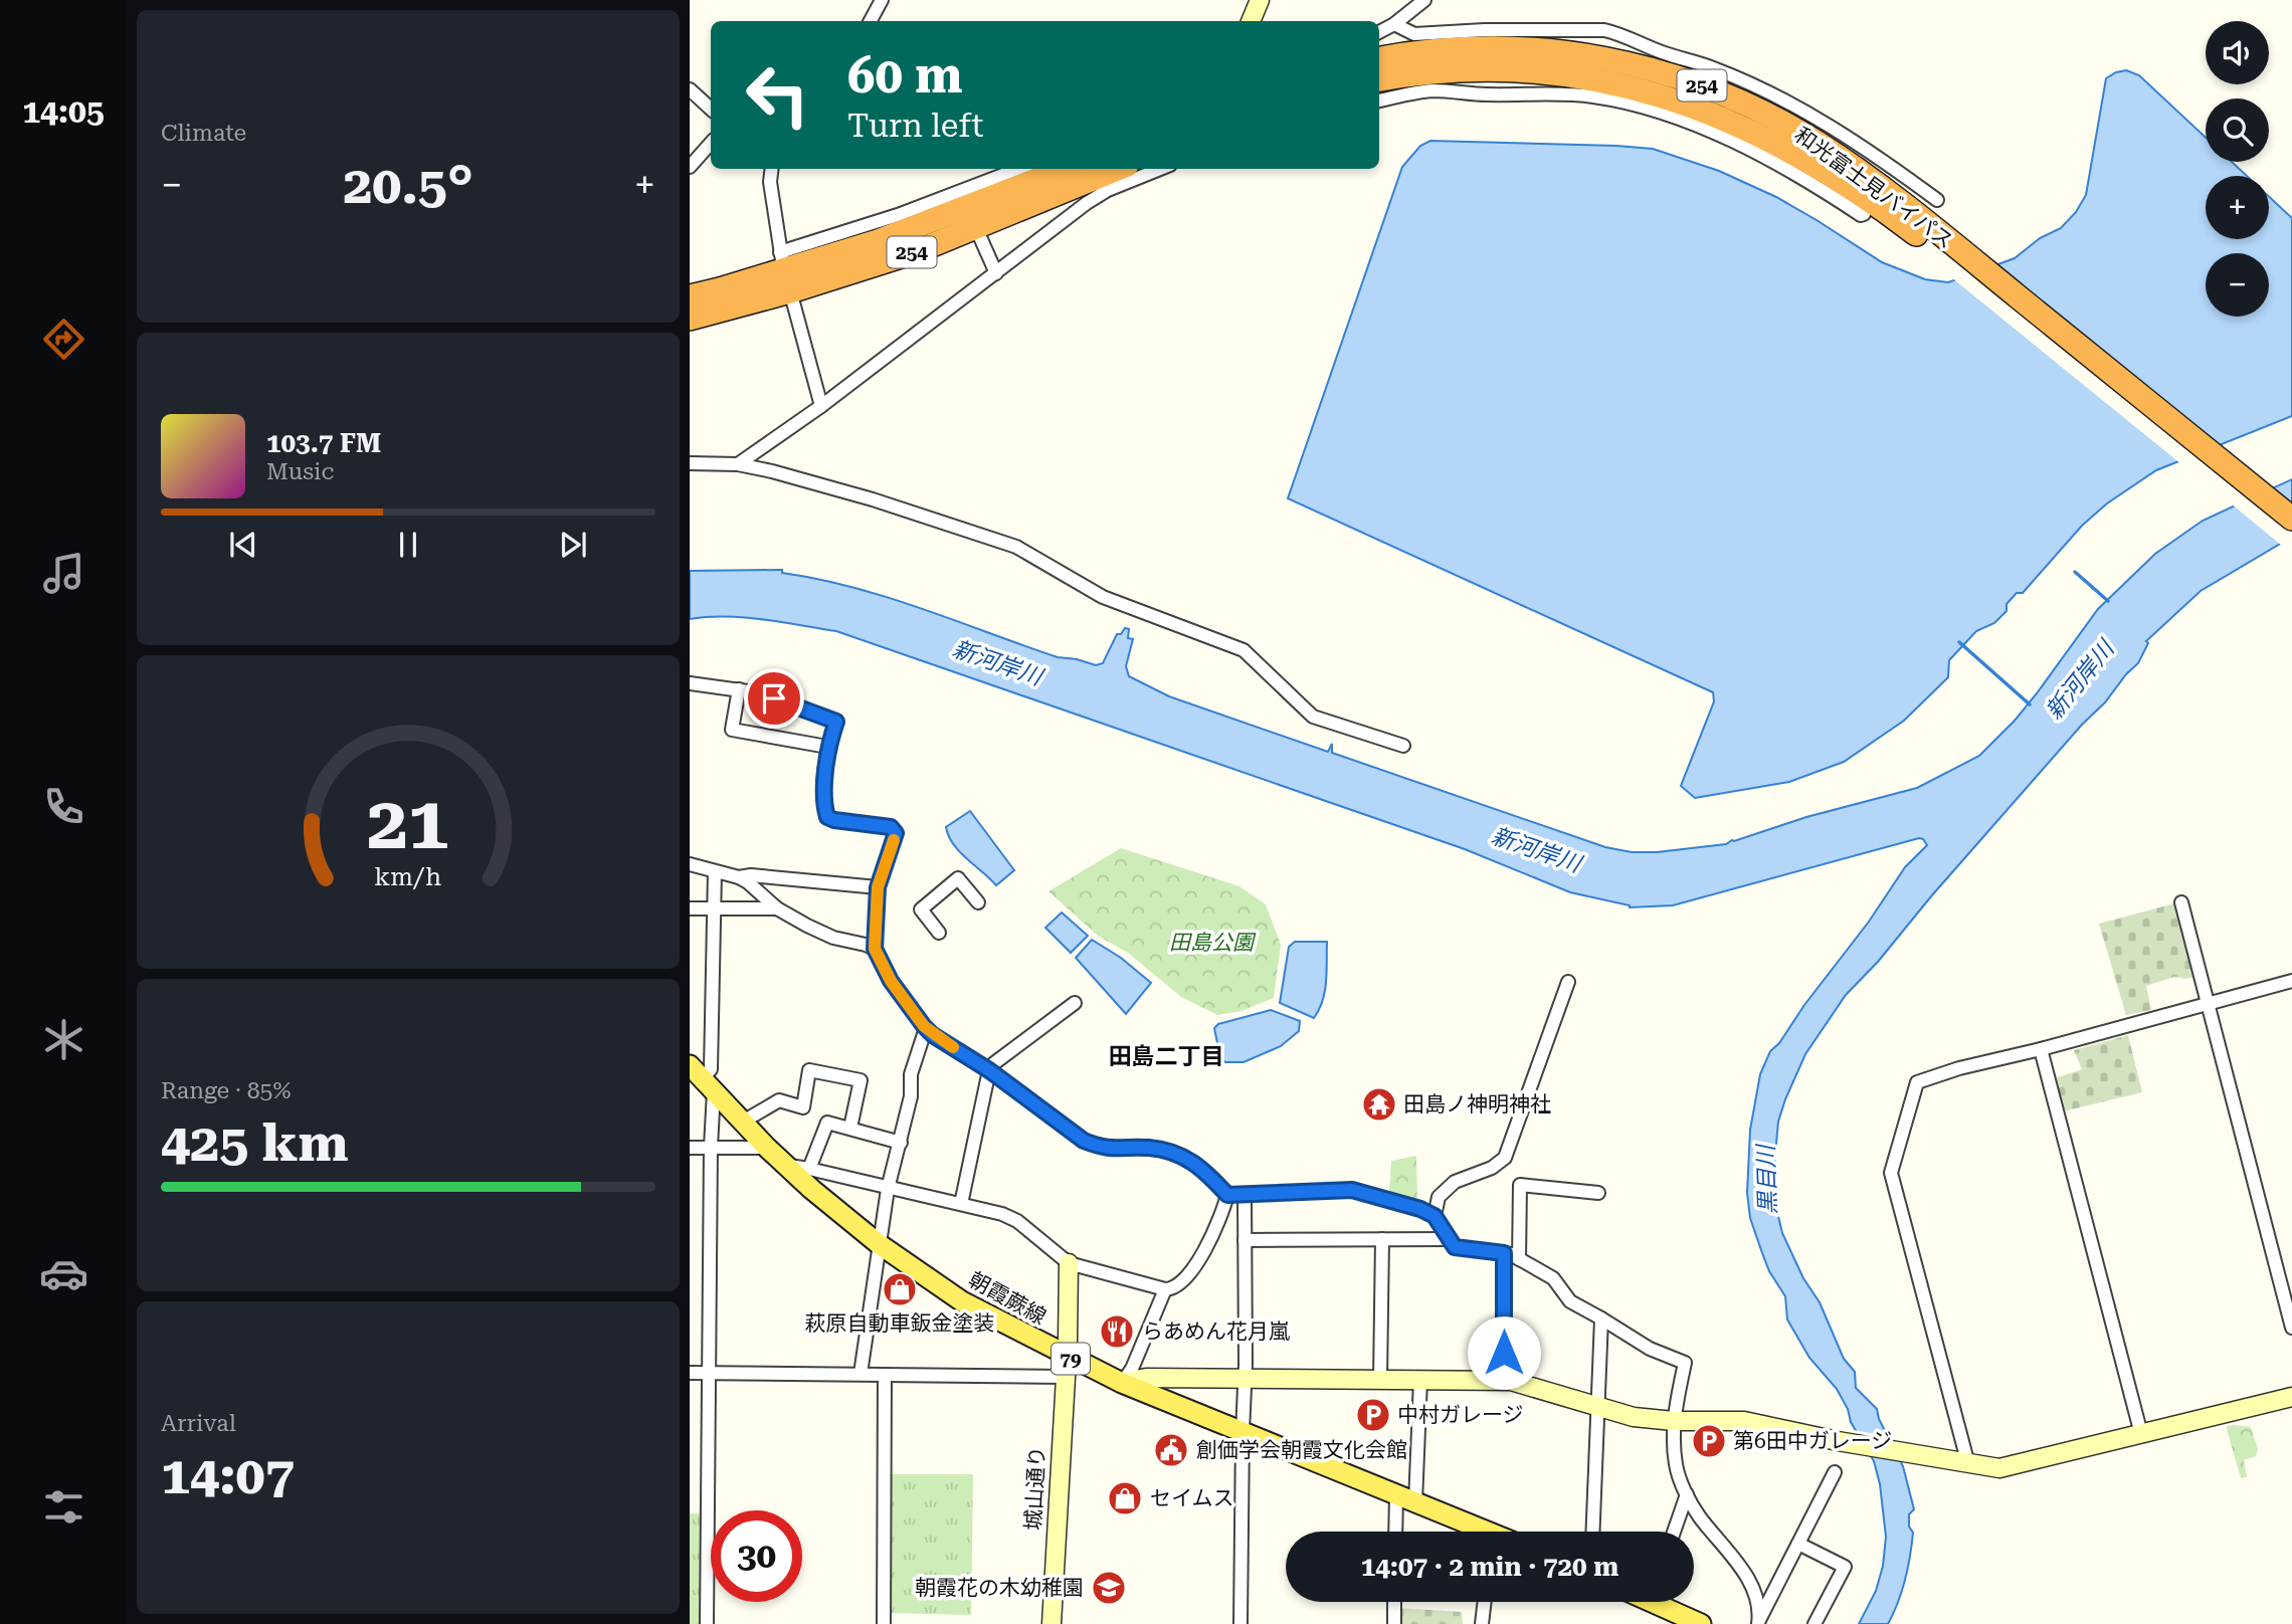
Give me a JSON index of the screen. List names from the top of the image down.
{
  "streets": {
    "highway": ["254", "和光富士見バイパス"],
    "main road": ["朝霞蕨線", "79"],
    "street": ["城山通り"]
  },
  "crossings": [
    ["朝霞蕨線", "城山通り"]
  ],
  "districts": ["田島二丁目"],
  "water": ["新河岸川", "黒目川"],
  "parks": ["田島公園"],
  "places": {
    "temple": ["田島ノ神明神社"],
    "shop": ["萩原自動車鈑金塗装", "セイムス"],
    "restaurant": ["らあめん花月嵐"],
    "parking": ["中村ガレージ", "第6田中ガレージ"],
    "public building": ["創価学会朝霞文化会館"],
    "school or university": ["朝霞花の木幼稚園"]
  },
  "page": {
    "tabs": "14:05",
    "tile": [
      "Climate",
      ["Range · 85%", "425 km"],
      ["Arrival", "14:07"]
    ],
    "map_buttons": ["+", "−"],
    "turn": ["60 m", "Turn left"],
    "heat": ["−", "20.5°", "+"],
    "song": ["103.7 FM", "Music"],
    "limit": "30",
    "trip": "14:07 · 2 min · 720 m",
    "gauge": ["21", "km/h"]
  }
}
